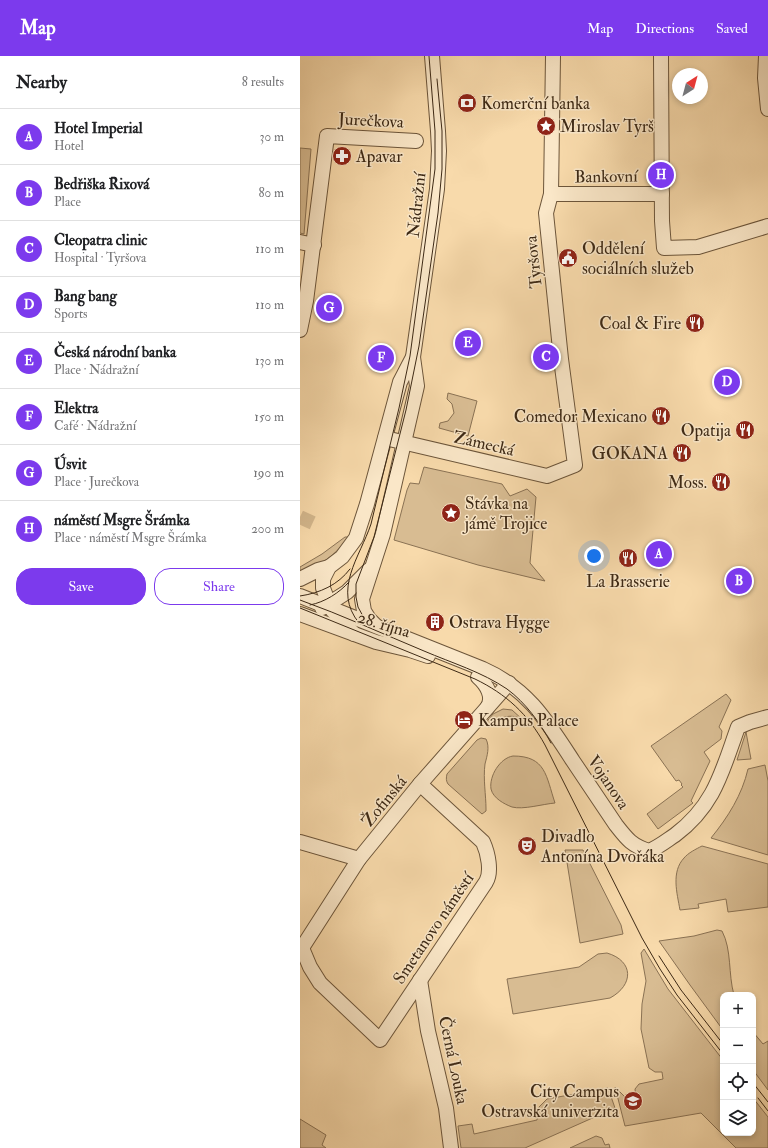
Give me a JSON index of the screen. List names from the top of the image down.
{
  "streets": {
    "street": [
      "Jurečkova",
      "Bankovní",
      "Nádražní",
      "Tyršova",
      "Zámecká",
      "28. října",
      "Vojanova",
      "Žofinská",
      "Smetanovo náměstí",
      "Černá Louka"
    ]
  },
  "crossings": [
    ["Bankovní", "Tyršova"],
    ["Nádražní", "Zámecká"],
    ["Nádražní", "28. října"],
    ["Tyršova", "Zámecká"],
    ["28. října", "Vojanova"],
    ["28. října", "Žofinská"],
    ["Vojanova", "Žofinská"],
    ["Žofinská", "Smetanovo náměstí"],
    ["Smetanovo náměstí", "Černá Louka"]
  ],
  "places": {
    "bank": ["Komerční banka"],
    "place": ["Miroslav Tyrš", "Stávka na jámě Trojice"],
    "pharmacy": ["Apavar"],
    "public building": ["Oddělení sociálních služeb"],
    "restaurant": [
      "Coal & Fire",
      "Comedor Mexicano",
      "Opatija",
      "GOKANA",
      "Moss.",
      "La Brasserie"
    ],
    "building": ["Ostrava Hygge"],
    "hotel": ["Kampus Palace"],
    "theatre": ["Divadlo Antonína Dvořáka"],
    "school or university": ["City Campus Ostravská univerzita"]
  },
  "north": "top right",
  "page": {
    "header": "Map",
    "nav": ["Map", "Directions", "Saved"],
    "heading": ["Nearby", "8 results"],
    "list": [
      {
        "mark": "A",
        "name": "Hotel Imperial",
        "note": "Hotel",
        "value": "30 m"
      },
      {
        "mark": "B",
        "name": "Bedřiška Rixová",
        "note": "Place",
        "value": "80 m"
      },
      {
        "mark": "C",
        "name": "Cleopatra clinic",
        "note": "Hospital · Tyršova",
        "value": "110 m"
      },
      {
        "mark": "D",
        "name": "Bang bang",
        "note": "Sports",
        "value": "110 m"
      },
      {
        "mark": "E",
        "name": "Česká národní banka",
        "note": "Place · Nádražní",
        "value": "130 m"
      },
      {
        "mark": "F",
        "name": "Elektra",
        "note": "Café · Nádražní",
        "value": "150 m"
      },
      {
        "mark": "G",
        "name": "Úsvit",
        "note": "Place · Jurečkova",
        "value": "190 m"
      },
      {
        "mark": "H",
        "name": "náměstí Msgre Šrámka",
        "note": "Place · náměstí Msgre Šrámka",
        "value": "200 m"
      }
    ],
    "pins": [
      "H",
      "G",
      "E",
      "C",
      "F",
      "D",
      "A",
      "B"
    ],
    "buttons": ["Save", "Share"],
    "map_buttons": ["+", "−"]
  }
}
